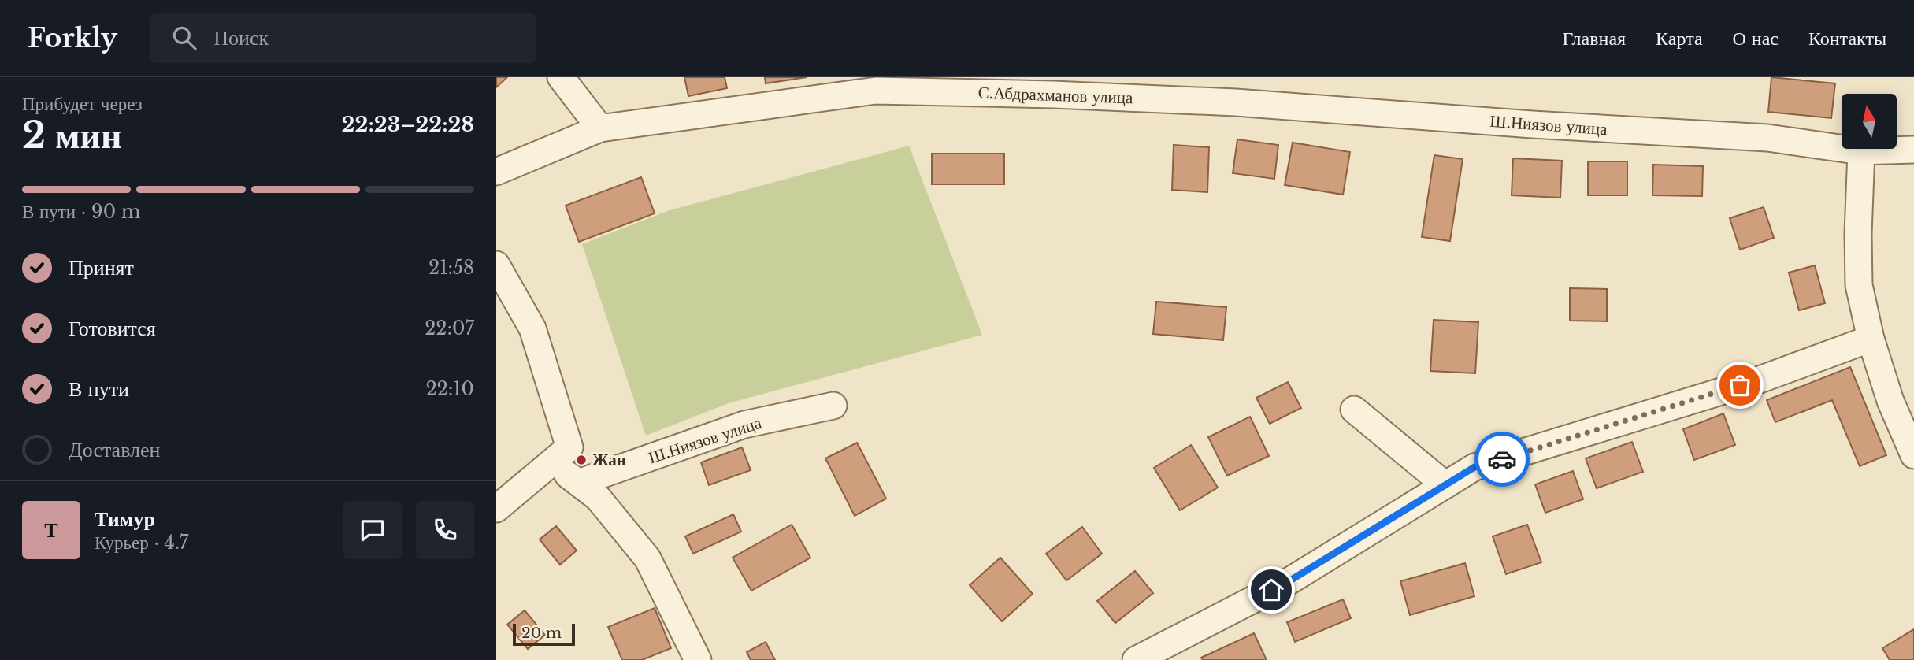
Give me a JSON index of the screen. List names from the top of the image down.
{
  "streets": {
    "street": ["С.Абдрахманов улица", "Ш.Ниязов улица"]
  },
  "crossings": [
    ["С.Абдрахманов улица", "Ш.Ниязов улица"]
  ],
  "places": ["Жан"],
  "scale_bar": "20 m",
  "north": "top",
  "page": {
    "header": "Forkly",
    "search": "Поиск",
    "nav": [
      "Главная",
      "Карта",
      "О нас",
      "Контакты"
    ],
    "heading": ["2 мин", "Прибудет через", "22:23–22:28"],
    "panel": ["Тимур", "Курьер · 4.7"],
    "bar": "В пути · 90 m",
    "list": [
      ["Принят", "21:58"],
      ["Готовится", "22:07"],
      ["В пути", "22:10"],
      "Доставлен"
    ],
    "round": "Т",
    "scale": "20 m"
  }
}
